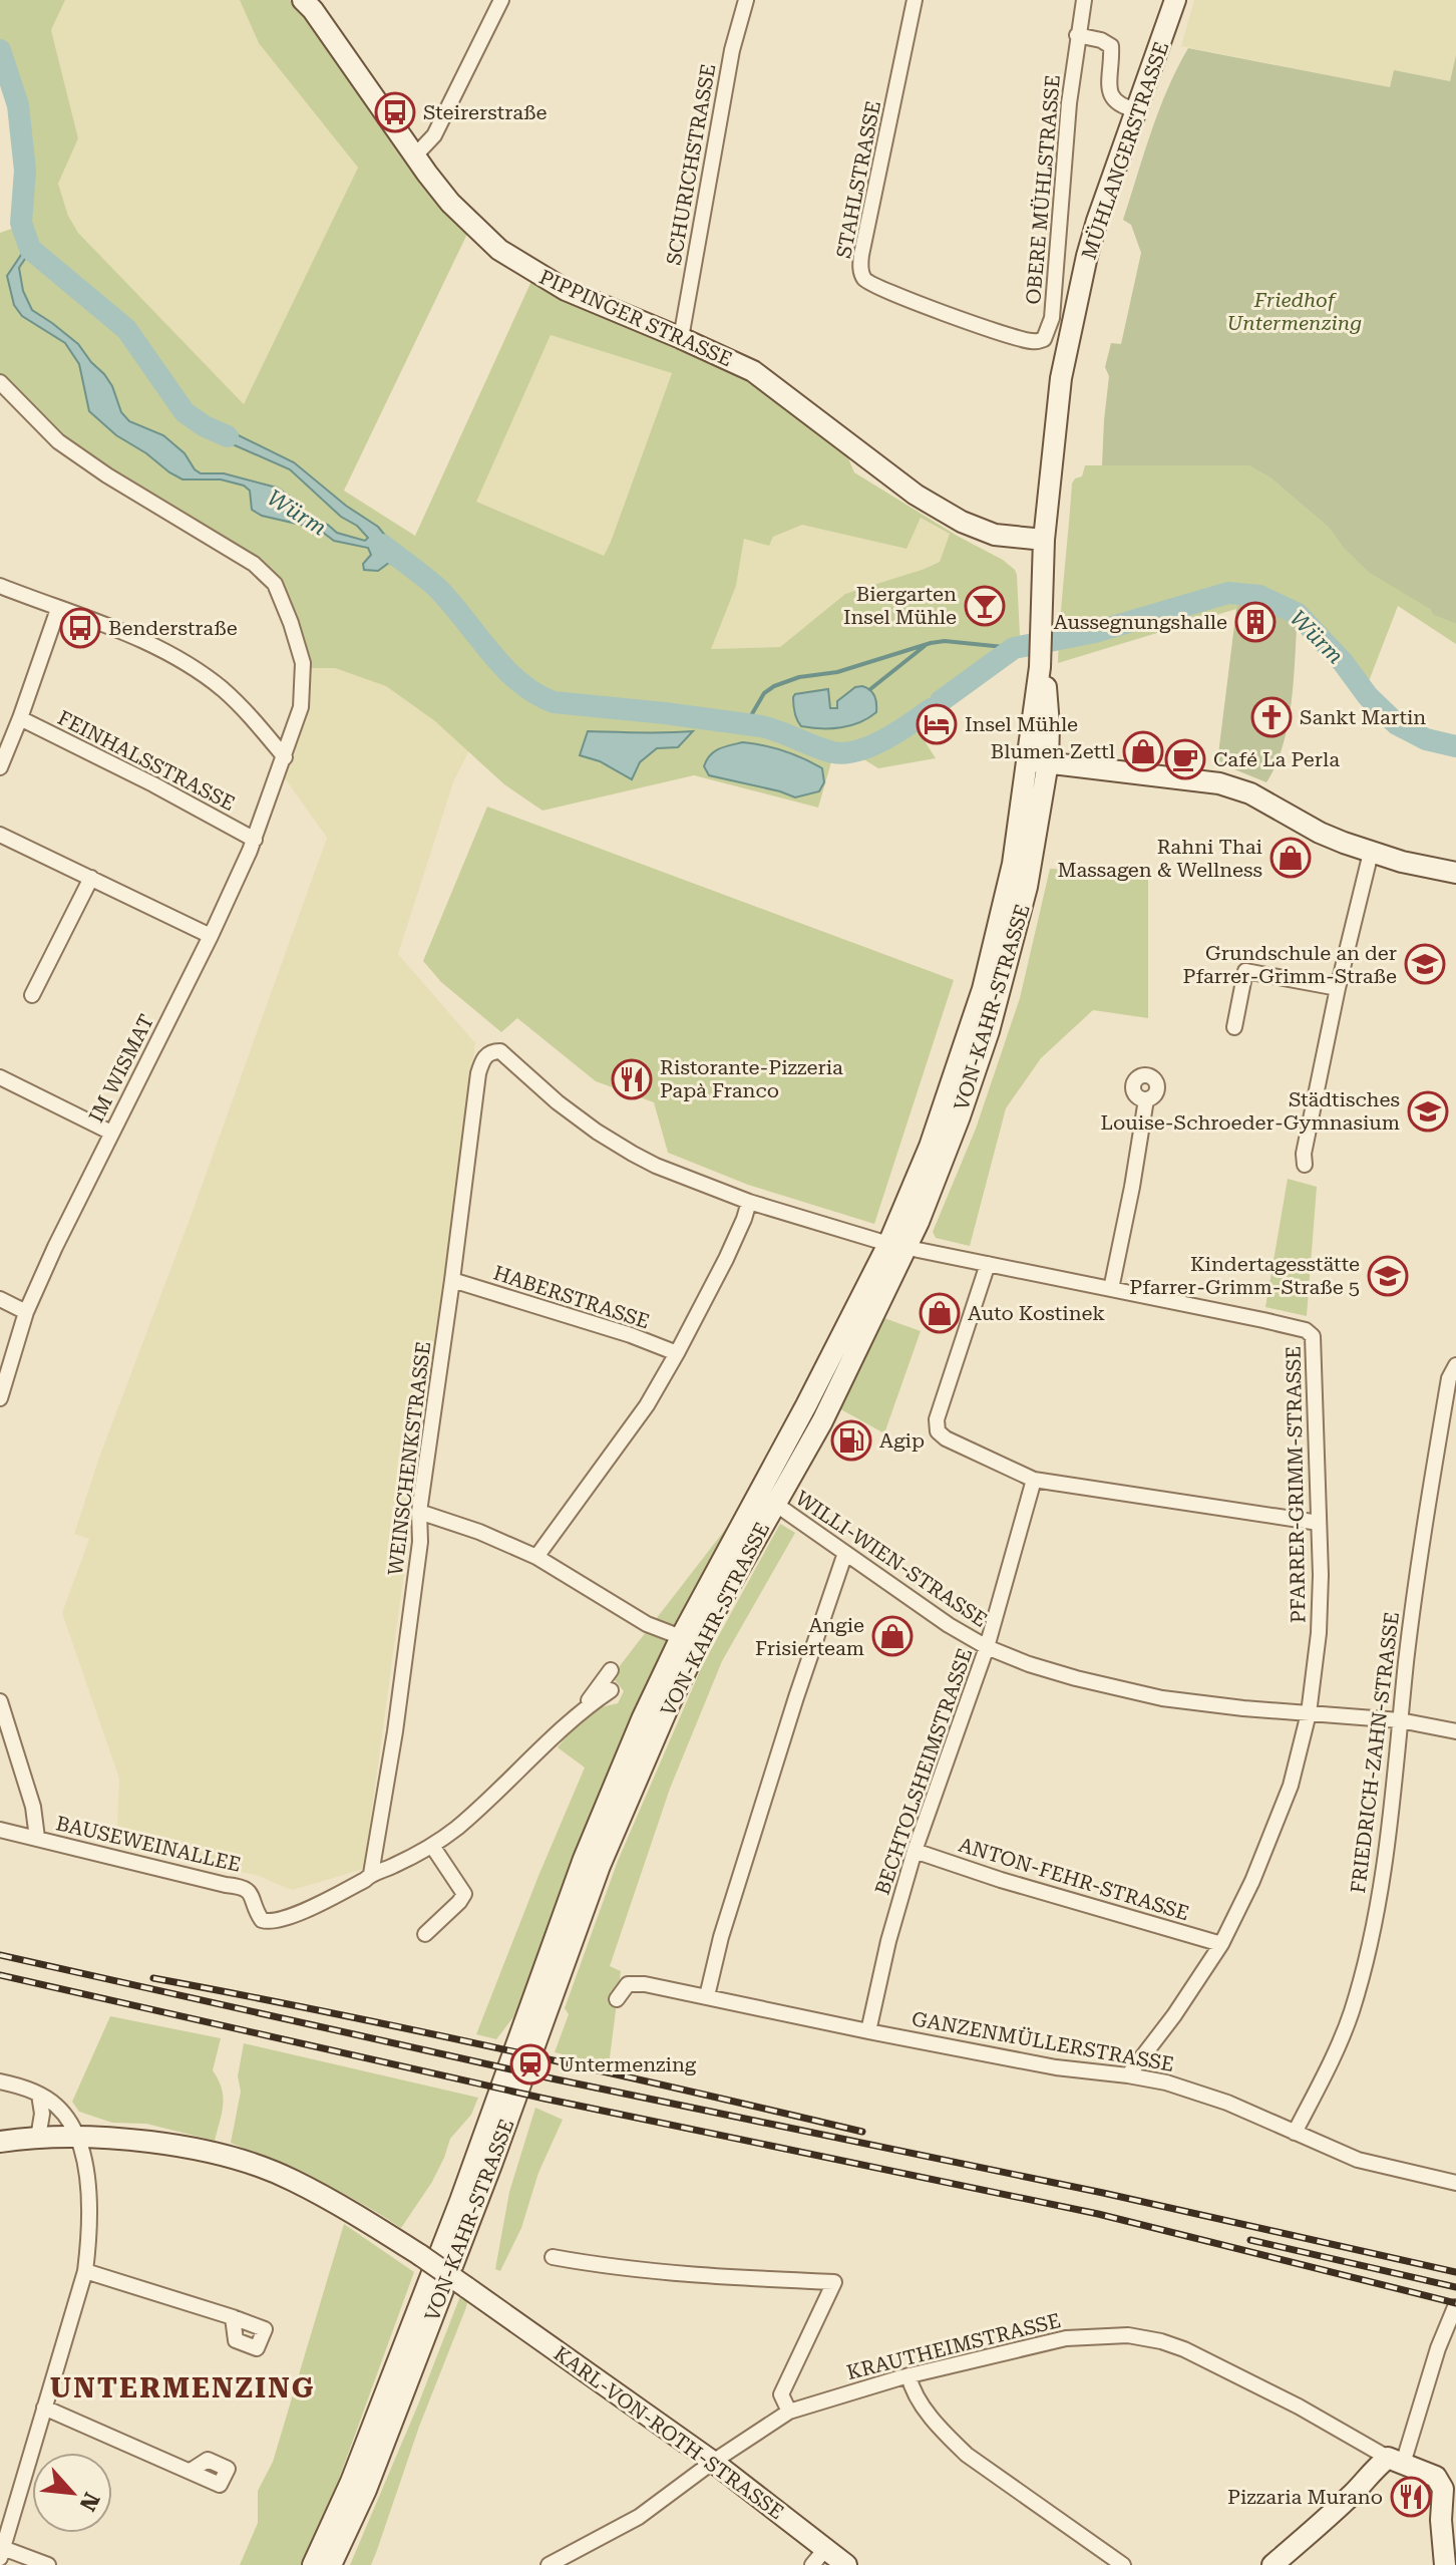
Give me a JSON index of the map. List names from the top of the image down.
{
  "streets": {
    "main road": [
      "MÜHLANGERSTRASSE",
      "PIPPINGER STRASSE",
      "VON-KAHR-STRASSE",
      "KARL-VON-ROTH-STRASSE"
    ],
    "street": [
      "SCHURICHSTRASSE",
      "STAHLSTRASSE",
      "OBERE MÜHLSTRASSE",
      "FEINHALSSTRASSE",
      "IM WISMAT",
      "HABERSTRASSE",
      "WEINSCHENKSTRASSE",
      "PFARRER-GRIMM-STRASSE",
      "WILLI-WIEN-STRASSE",
      "FRIEDRICH-ZAHN-STRASSE",
      "BECHTOLSHEIMSTRASSE",
      "BAUSEWEINALLEE",
      "ANTON-FEHR-STRASSE",
      "GANZENMÜLLERSTRASSE",
      "KRAUTHEIMSTRASSE"
    ]
  },
  "crossings": [
    ["MÜHLANGERSTRASSE", "PIPPINGER STRASSE"],
    ["MÜHLANGERSTRASSE", "VON-KAHR-STRASSE"],
    ["SCHURICHSTRASSE", "PIPPINGER STRASSE"],
    ["STAHLSTRASSE", "OBERE MÜHLSTRASSE"],
    ["PIPPINGER STRASSE", "VON-KAHR-STRASSE"],
    ["FEINHALSSTRASSE", "IM WISMAT"],
    ["VON-KAHR-STRASSE", "WILLI-WIEN-STRASSE"],
    ["HABERSTRASSE", "WEINSCHENKSTRASSE"],
    ["WEINSCHENKSTRASSE", "BAUSEWEINALLEE"],
    ["PFARRER-GRIMM-STRASSE", "WILLI-WIEN-STRASSE"],
    ["PFARRER-GRIMM-STRASSE", "ANTON-FEHR-STRASSE"],
    ["PFARRER-GRIMM-STRASSE", "GANZENMÜLLERSTRASSE"],
    ["WILLI-WIEN-STRASSE", "FRIEDRICH-ZAHN-STRASSE"],
    ["WILLI-WIEN-STRASSE", "BECHTOLSHEIMSTRASSE"],
    ["FRIEDRICH-ZAHN-STRASSE", "GANZENMÜLLERSTRASSE"],
    ["BECHTOLSHEIMSTRASSE", "ANTON-FEHR-STRASSE"],
    ["BECHTOLSHEIMSTRASSE", "GANZENMÜLLERSTRASSE"],
    ["KRAUTHEIMSTRASSE", "KARL-VON-ROTH-STRASSE"]
  ],
  "districts": ["UNTERMENZING"],
  "water": ["Würm"],
  "parks": ["Friedhof Untermenzing"],
  "places": {
    "bus stop": ["Steirerstraße", "Benderstraße"],
    "bar": ["Biergarten Insel Mühle"],
    "building": ["Aussegnungshalle"],
    "church": ["Sankt Martin"],
    "hotel": ["Insel Mühle"],
    "shop": [
      "Blumen Zettl",
      "Rahni Thai Massagen & Wellness",
      "Auto Kostinek",
      "Angie Frisierteam"
    ],
    "cafe": ["Café La Perla"],
    "school or university": ["Grundschule an der Pfarrer-Grimm-Straße", "Städtisches Louise-Schroeder-Gymnasium", "Kindertagesstätte Pfarrer-Grimm-Straße 5"],
    "restaurant": ["Ristorante-Pizzeria Papà Franco", "Pizzaria Murano"],
    "fuel station": ["Agip"],
    "station": ["Untermenzing"]
  },
  "north": "bottom right"
}
